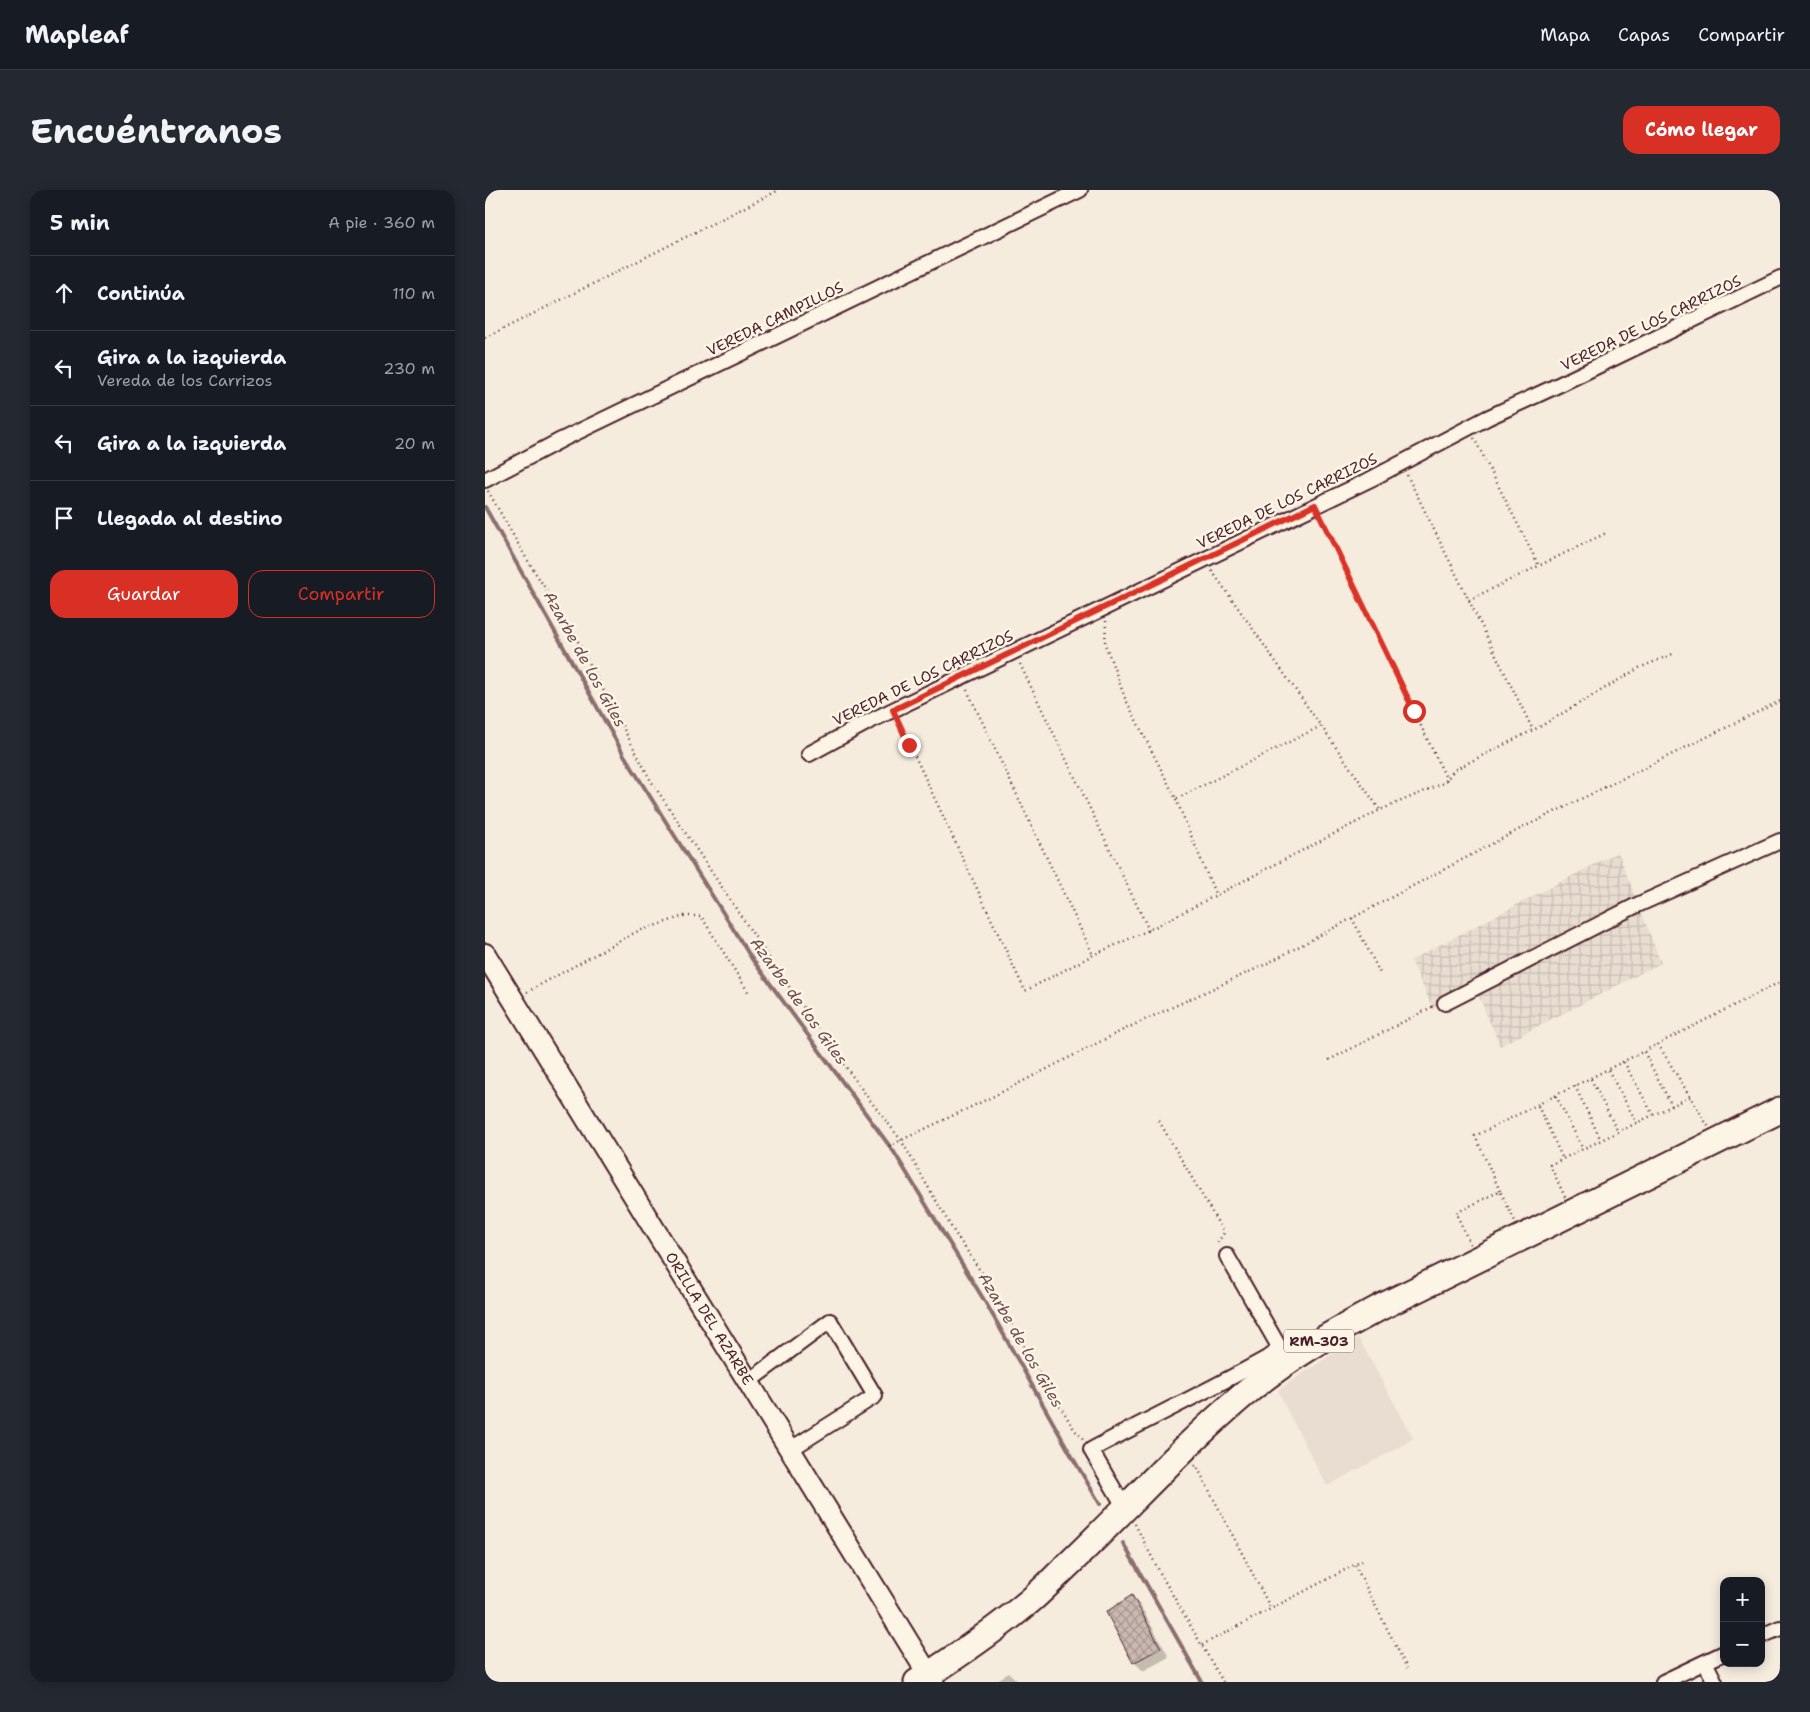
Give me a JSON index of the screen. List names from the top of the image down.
{
  "streets": {
    "highway": ["RM-303"],
    "street": ["VEREDA CAMPILLOS", "VEREDA DE LOS CARRIZOS", "ORILLA DEL AZARBE"]
  },
  "crossings": [
    ["ORILLA DEL AZARBE", "RM-303"]
  ],
  "water": ["Azarbe de los Giles"],
  "page": {
    "header": "Mapleaf",
    "nav": ["Mapa", "Capas", "Compartir"],
    "buttons": [
      "Cómo llegar",
      ["Guardar", "Compartir"]
    ],
    "title": "Encuéntranos",
    "heading": ["5 min", "A pie · 360 m"],
    "list": [
      ["Continúa", "110 m"],
      ["Gira a la izquierda", "Vereda de los Carrizos", "230 m"],
      ["Gira a la izquierda", "20 m"],
      "Llegada al destino"
    ],
    "map_buttons": ["+", "−"]
  }
}
